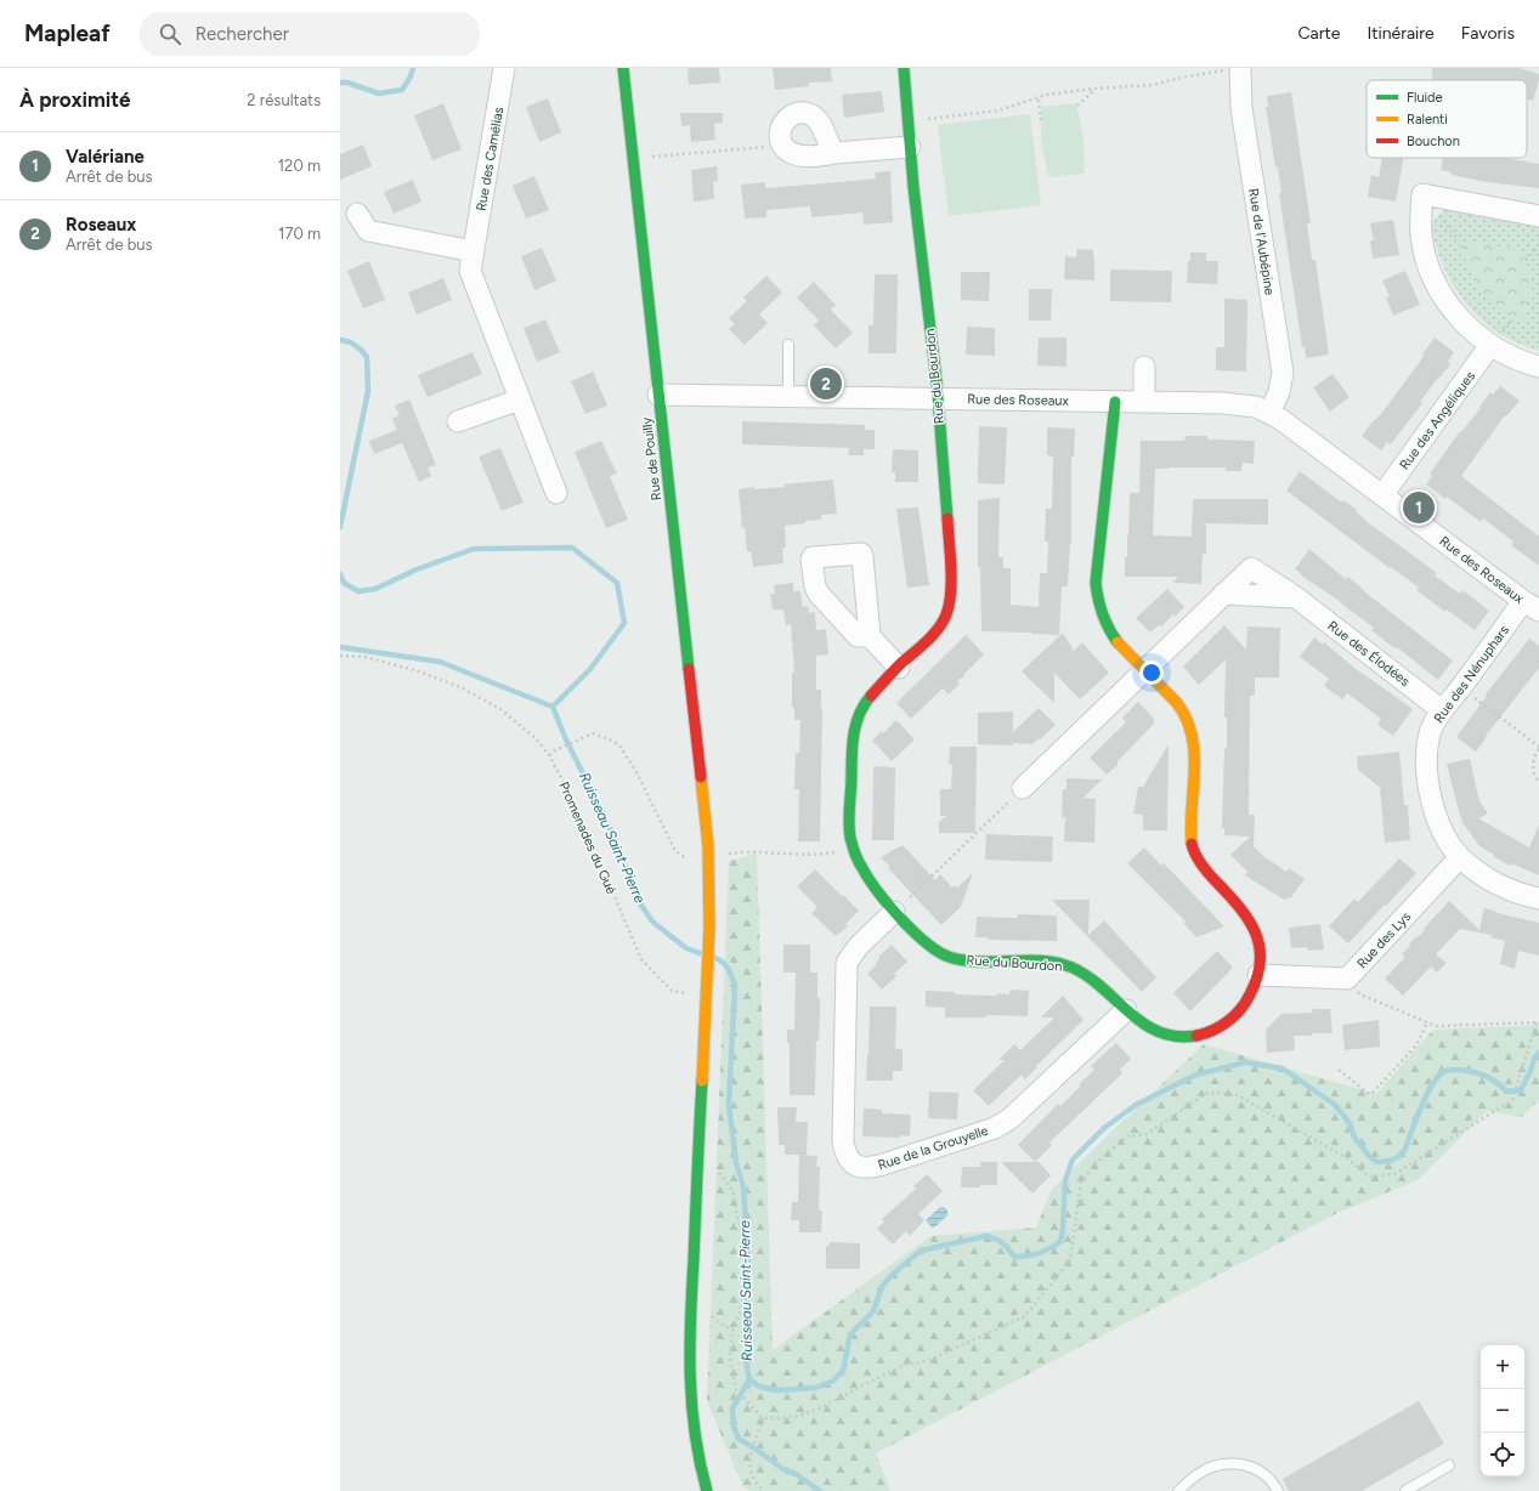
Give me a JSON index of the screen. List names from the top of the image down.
{
  "streets": {
    "street": [
      "Rue des Camélias",
      "Rue de l'Aubépine",
      "Rue du Bourdon",
      "Rue des Roseaux",
      "Rue des Angéliques",
      "Rue de Pouilly",
      "Rue des Élodées",
      "Rue des Nénuphars",
      "Rue des Lys",
      "Rue de la Grouyelle"
    ],
    "path": ["Promenades du Gué"]
  },
  "crossings": [
    ["Rue de l'Aubépine", "Rue des Roseaux"],
    ["Rue du Bourdon", "Rue des Roseaux"],
    ["Rue du Bourdon", "Rue des Élodées"],
    ["Rue du Bourdon", "Rue des Lys"],
    ["Rue du Bourdon", "Rue de la Grouyelle"],
    ["Rue des Roseaux", "Rue des Angéliques"],
    ["Rue des Roseaux", "Rue de Pouilly"],
    ["Rue des Roseaux", "Rue des Nénuphars"],
    ["Rue de Pouilly", "Promenades du Gué"],
    ["Rue des Élodées", "Rue des Nénuphars"],
    ["Rue des Nénuphars", "Rue des Lys"]
  ],
  "water": ["Ruisseau Saint-Pierre"],
  "legend": ["Fluide", "Ralenti", "Bouchon"],
  "page": {
    "header": "Mapleaf",
    "search": "Rechercher",
    "nav": ["Carte", "Itinéraire", "Favoris"],
    "heading": ["À proximité", "2 résultats"],
    "list": [
      {
        "mark": "1",
        "name": "Valériane",
        "note": "Arrêt de bus",
        "value": "120 m"
      },
      {
        "mark": "2",
        "name": "Roseaux",
        "note": "Arrêt de bus",
        "value": "170 m"
      }
    ],
    "pins": ["2", "1"],
    "map_buttons": ["+", "−"]
  }
}
